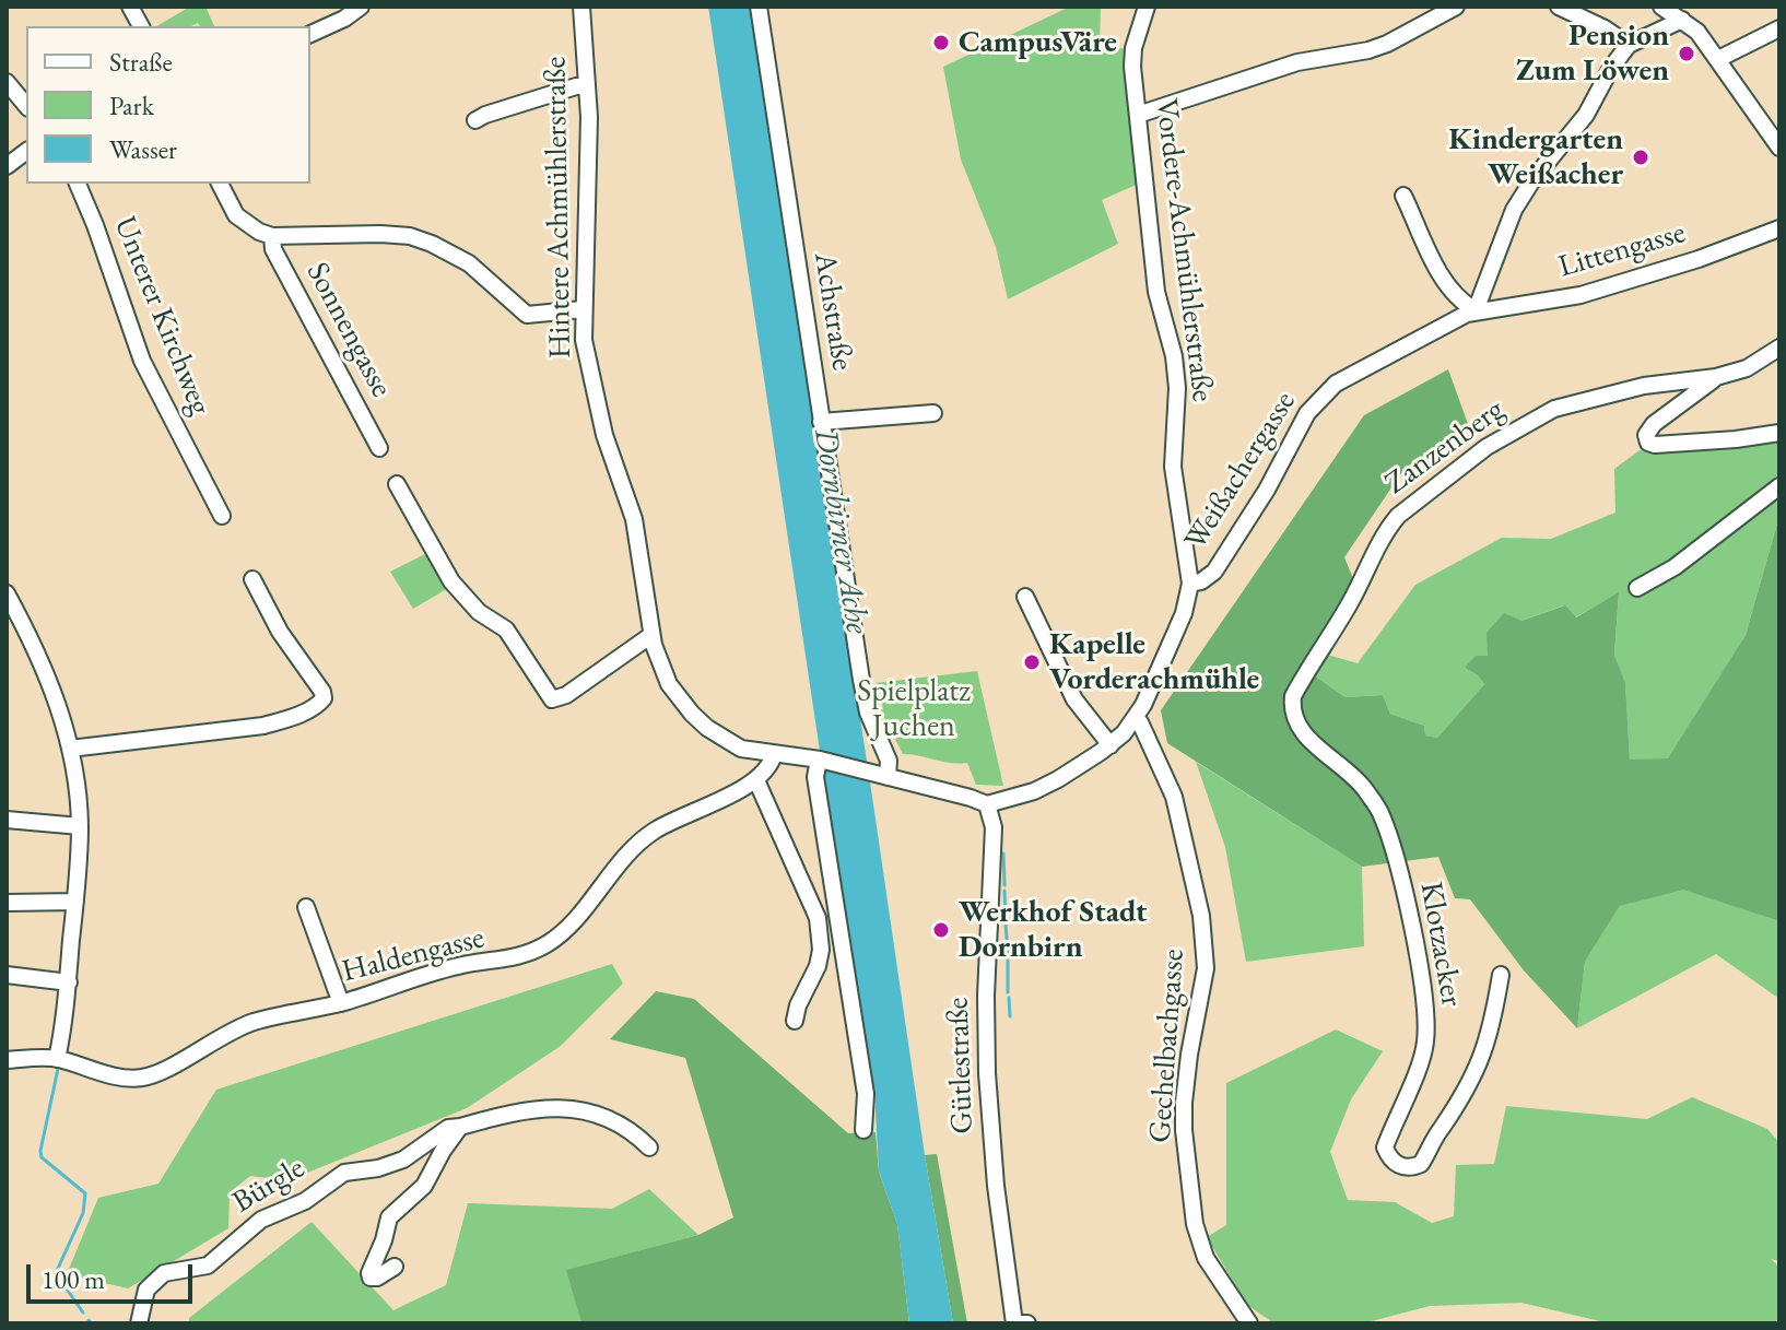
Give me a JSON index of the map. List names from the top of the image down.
{
  "streets": {
    "street": [
      "Hintere Achmühlerstraße",
      "Vordere-Achmühlerstraße",
      "Littengasse",
      "Achstraße",
      "Unterer Kirchweg",
      "Sonnengasse",
      "Zanzenberg",
      "Weißachergasse",
      "Klotzacker",
      "Haldengasse",
      "Gechelbachgasse",
      "Gütlestraße",
      "Bürgle"
    ]
  },
  "crossings": [
    ["Hintere Achmühlerstraße", "Haldengasse"],
    ["Vordere-Achmühlerstraße", "Weißachergasse"],
    ["Vordere-Achmühlerstraße", "Gechelbachgasse"],
    ["Vordere-Achmühlerstraße", "Gütlestraße"],
    ["Littengasse", "Weißachergasse"],
    ["Zanzenberg", "Klotzacker"]
  ],
  "water": ["Dornbirner Ache"],
  "parks": ["Spielplatz Juchen"],
  "places": [
    "CampusVäre",
    "Pension Zum Löwen",
    "Kindergarten Weißacher",
    "Kapelle Vorderachmühle",
    "Werkhof Stadt Dornbirn"
  ],
  "legend": ["Straße", "Park", "Wasser"],
  "scale_bar": "100 m"
}
